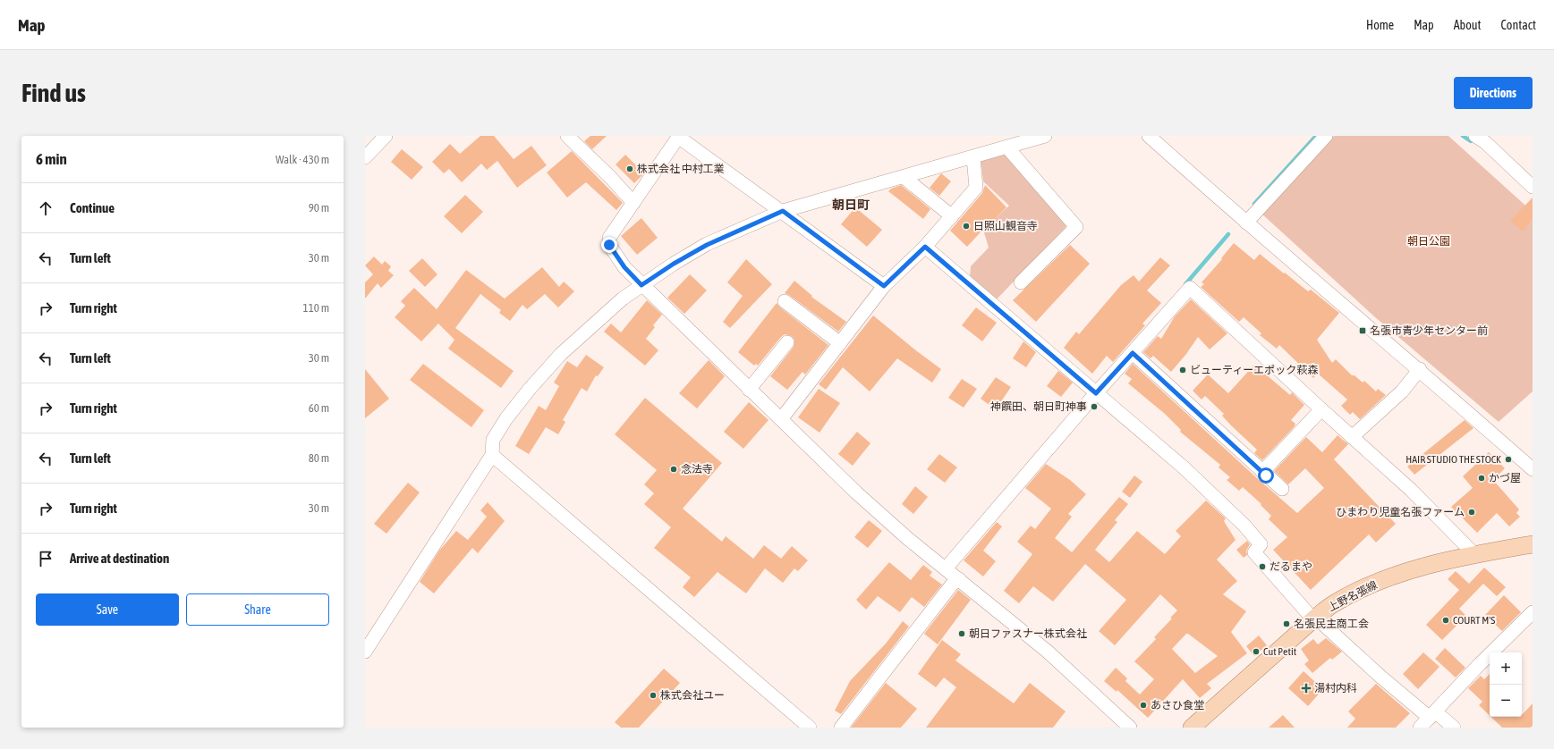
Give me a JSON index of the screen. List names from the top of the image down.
{
  "streets": {
    "main road": ["上野名張線"]
  },
  "districts": ["朝日町"],
  "parks": ["朝日公園"],
  "places": {
    "other": [
      "株式会社 中村工業",
      "日照山観音寺",
      "ビューティーエポック萩森",
      "神饌田、朝日町神事",
      "HAIR STUDIO THE STOCK",
      "念法寺",
      "かづ屋",
      "ひまわり児童名張ファーム",
      "だるまや",
      "COURT M'S",
      "名張民主商工会",
      "朝日ファスナー株式会社",
      "Cut Petit",
      "株式会社ユー",
      "あさひ食堂"
    ],
    "transit": ["名張市青少年センター前"],
    "health": ["湯村内科"]
  },
  "page": {
    "header": "Map",
    "nav": [
      "Home",
      "Map",
      "About",
      "Contact"
    ],
    "buttons": [
      "Directions",
      ["Save", "Share"]
    ],
    "title": "Find us",
    "heading": ["6 min", "Walk · 430 m"],
    "list": [
      ["Continue", "90 m"],
      ["Turn left", "30 m"],
      ["Turn right", "110 m"],
      ["Turn left", "30 m"],
      ["Turn right", "60 m"],
      ["Turn left", "80 m"],
      ["Turn right", "30 m"],
      "Arrive at destination"
    ],
    "map_buttons": ["+", "−"]
  }
}
